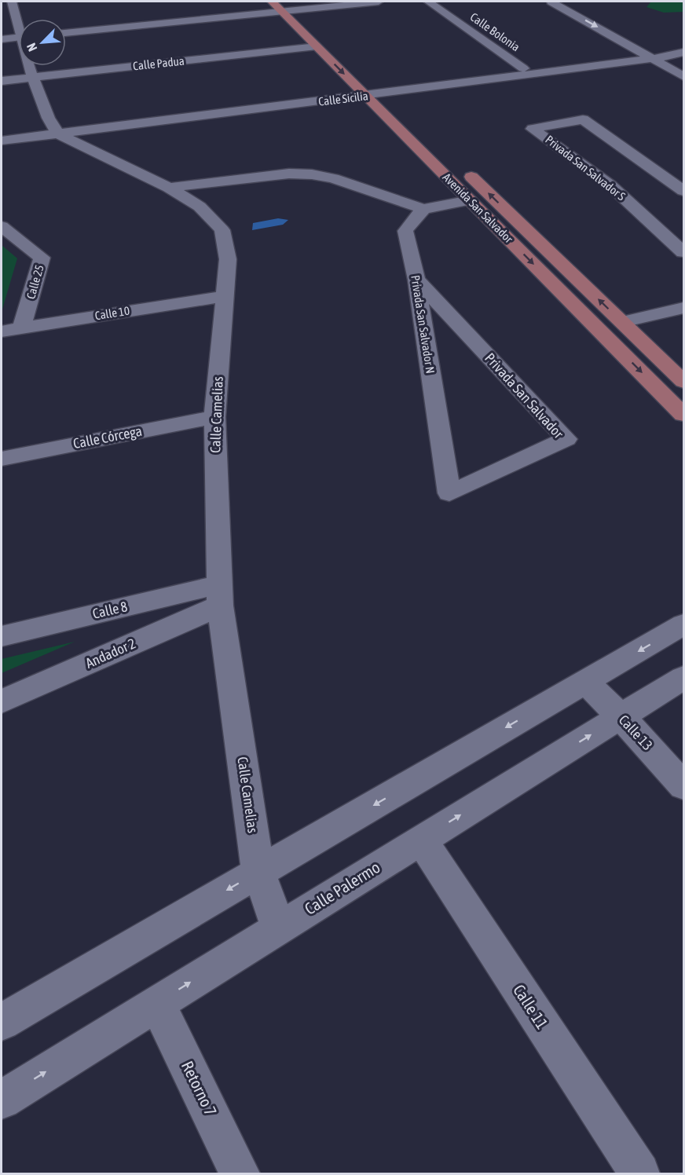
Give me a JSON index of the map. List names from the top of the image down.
{
  "streets": {
    "main road": ["Avenida San Salvador"],
    "street": [
      "Calle Bolonia",
      "Calle Padua",
      "Calle Sicilia",
      "Privada San Salvador S",
      "Calle 25",
      "Calle 10",
      "Privada San Salvador N",
      "Privada San Salvador",
      "Calle Camelias",
      "Calle Córcega",
      "Calle 8",
      "Andador 2",
      "Calle 13",
      "Calle Palermo",
      "Calle 11",
      "Retorno 7"
    ]
  },
  "crossings": [
    ["Calle Bolonia", "Calle Sicilia"],
    ["Calle Padua", "Avenida San Salvador"],
    ["Calle Sicilia", "Avenida San Salvador"],
    ["Calle Sicilia", "Calle Camelias"],
    ["Calle 25", "Calle 10"],
    ["Calle 10", "Calle Camelias"],
    ["Privada San Salvador N", "Privada San Salvador"],
    ["Calle Camelias", "Calle Córcega"],
    ["Calle Camelias", "Calle 8"],
    ["Calle Camelias", "Andador 2"],
    ["Calle Camelias", "Calle Palermo"],
    ["Calle 8", "Andador 2"],
    ["Calle 13", "Calle Palermo"],
    ["Calle Palermo", "Calle 11"],
    ["Calle Palermo", "Retorno 7"]
  ],
  "north": "bottom left"
}
